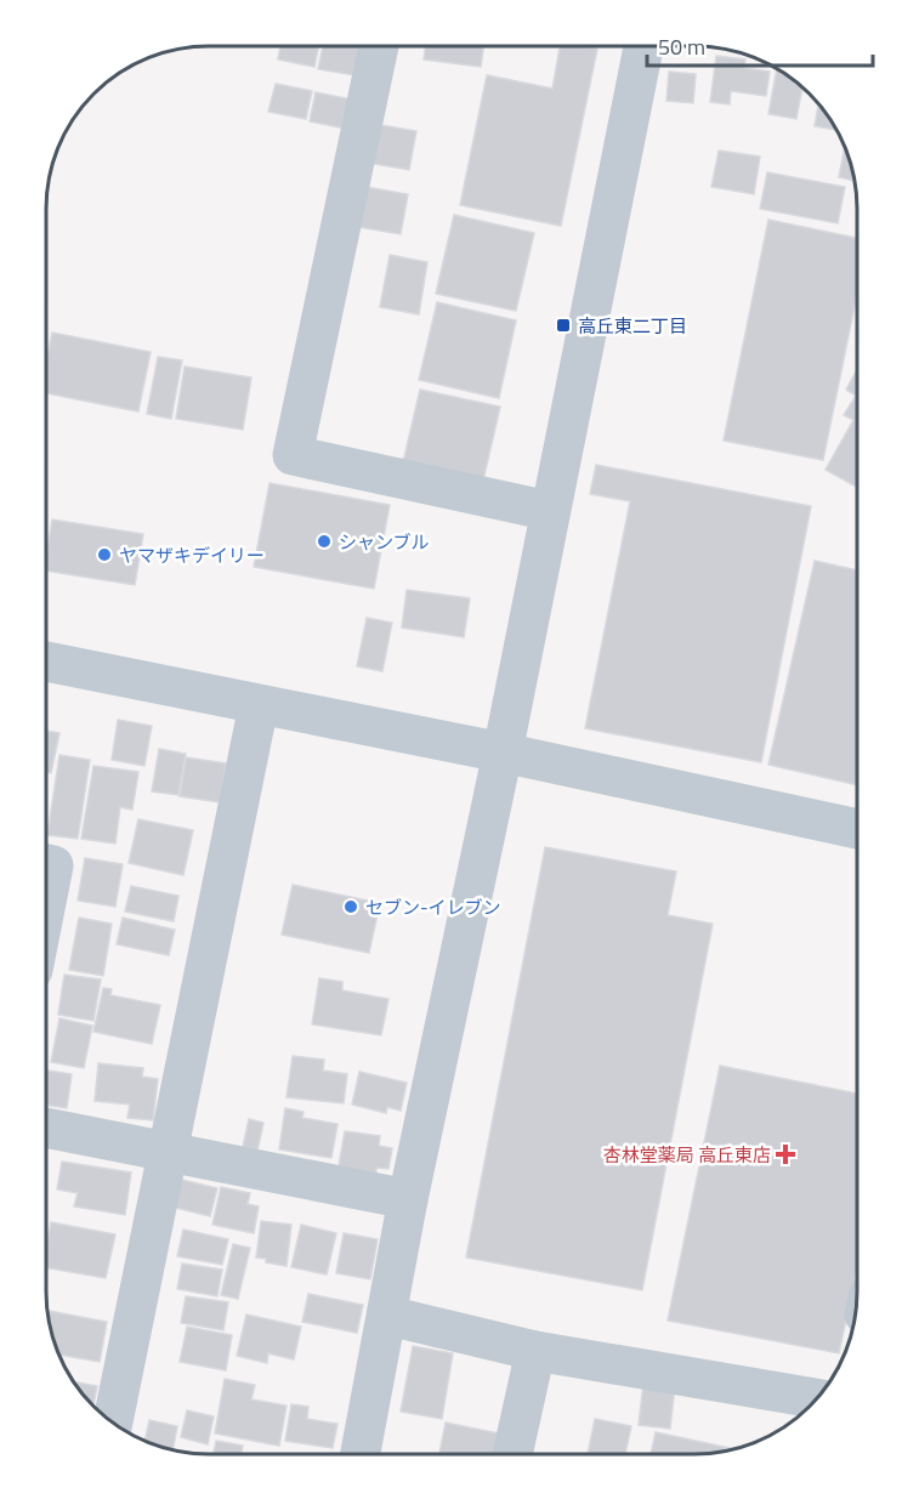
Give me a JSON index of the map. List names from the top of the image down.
{
  "places": {
    "transit": ["高丘東二丁目"],
    "other": ["シャンブル", "ヤマザキデイリー", "セブン-イレブン"],
    "health": ["杏林堂薬局 高丘東店"]
  },
  "scale_bar": "50 m"
}
